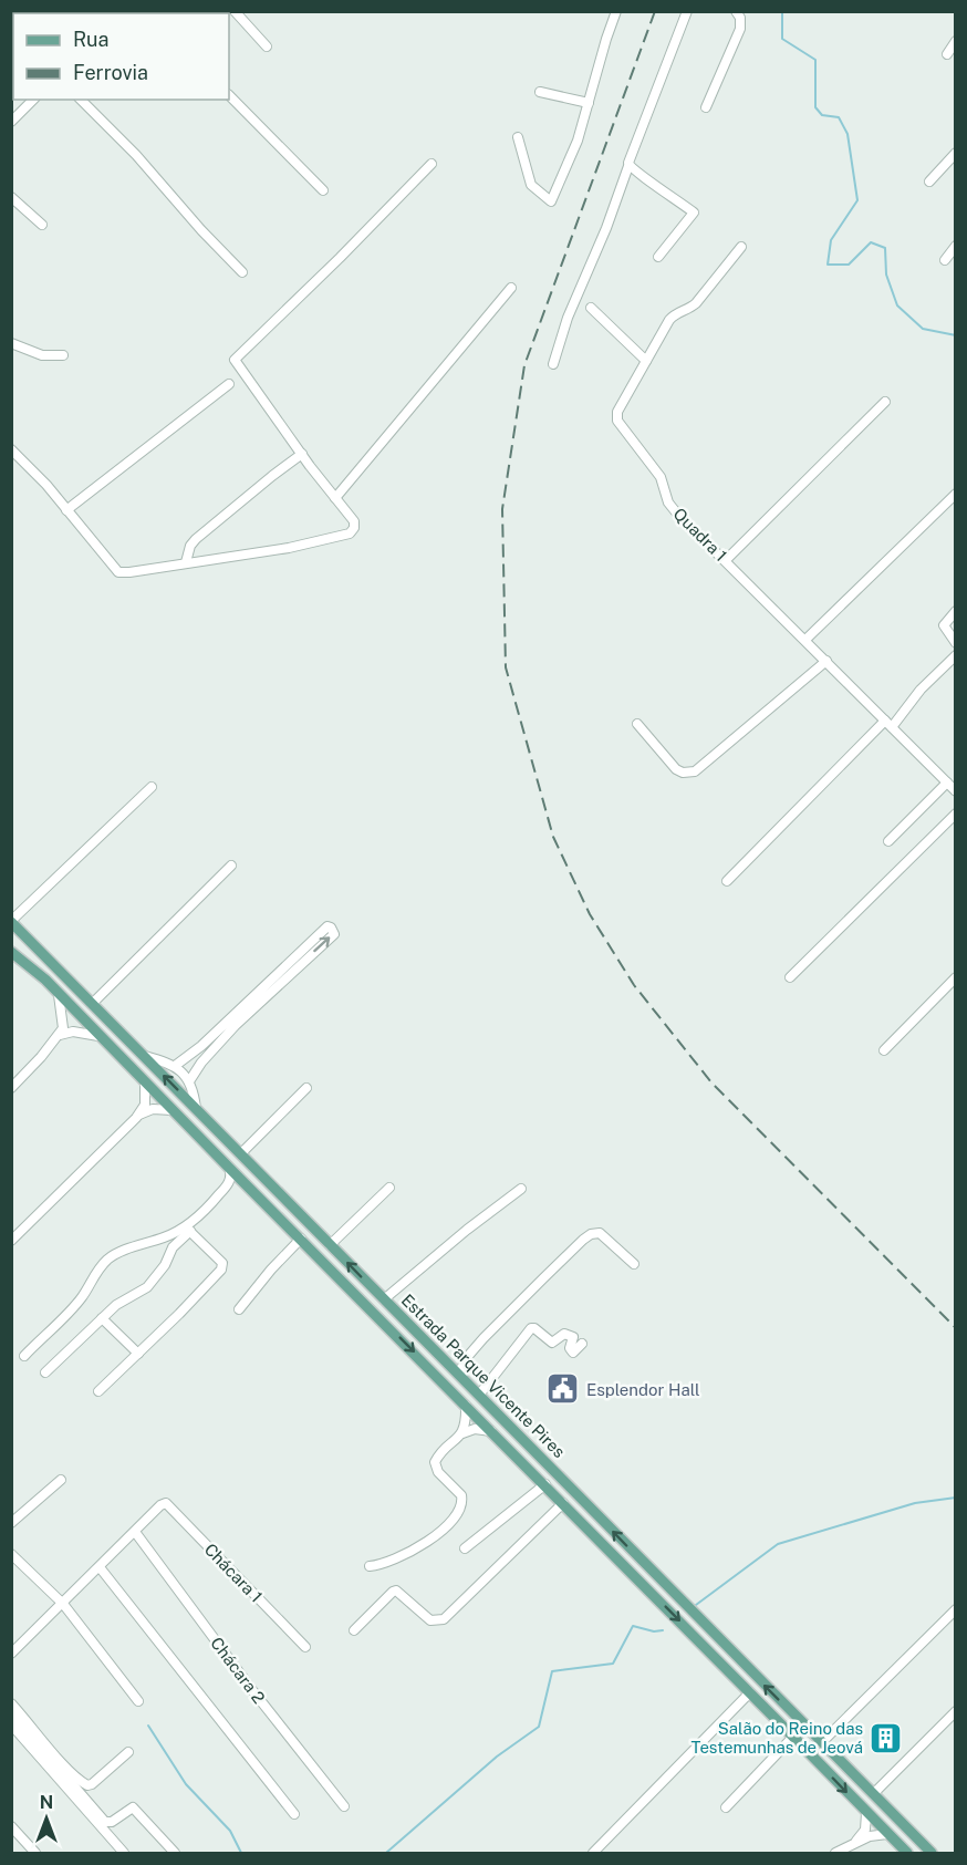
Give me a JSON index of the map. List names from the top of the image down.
{
  "streets": {
    "main road": ["Estrada Parque Vicente Pires"],
    "street": ["Quadra 1", "Chácara 1", "Chácara 2"]
  },
  "crossings": [
    ["Chácara 1", "Chácara 2"]
  ],
  "places": {
    "public building": ["Esplendor Hall"],
    "building": ["Salão do Reino das Testemunhas de Jeová"]
  },
  "legend": ["Rua", "Ferrovia"],
  "north": "top"
}
